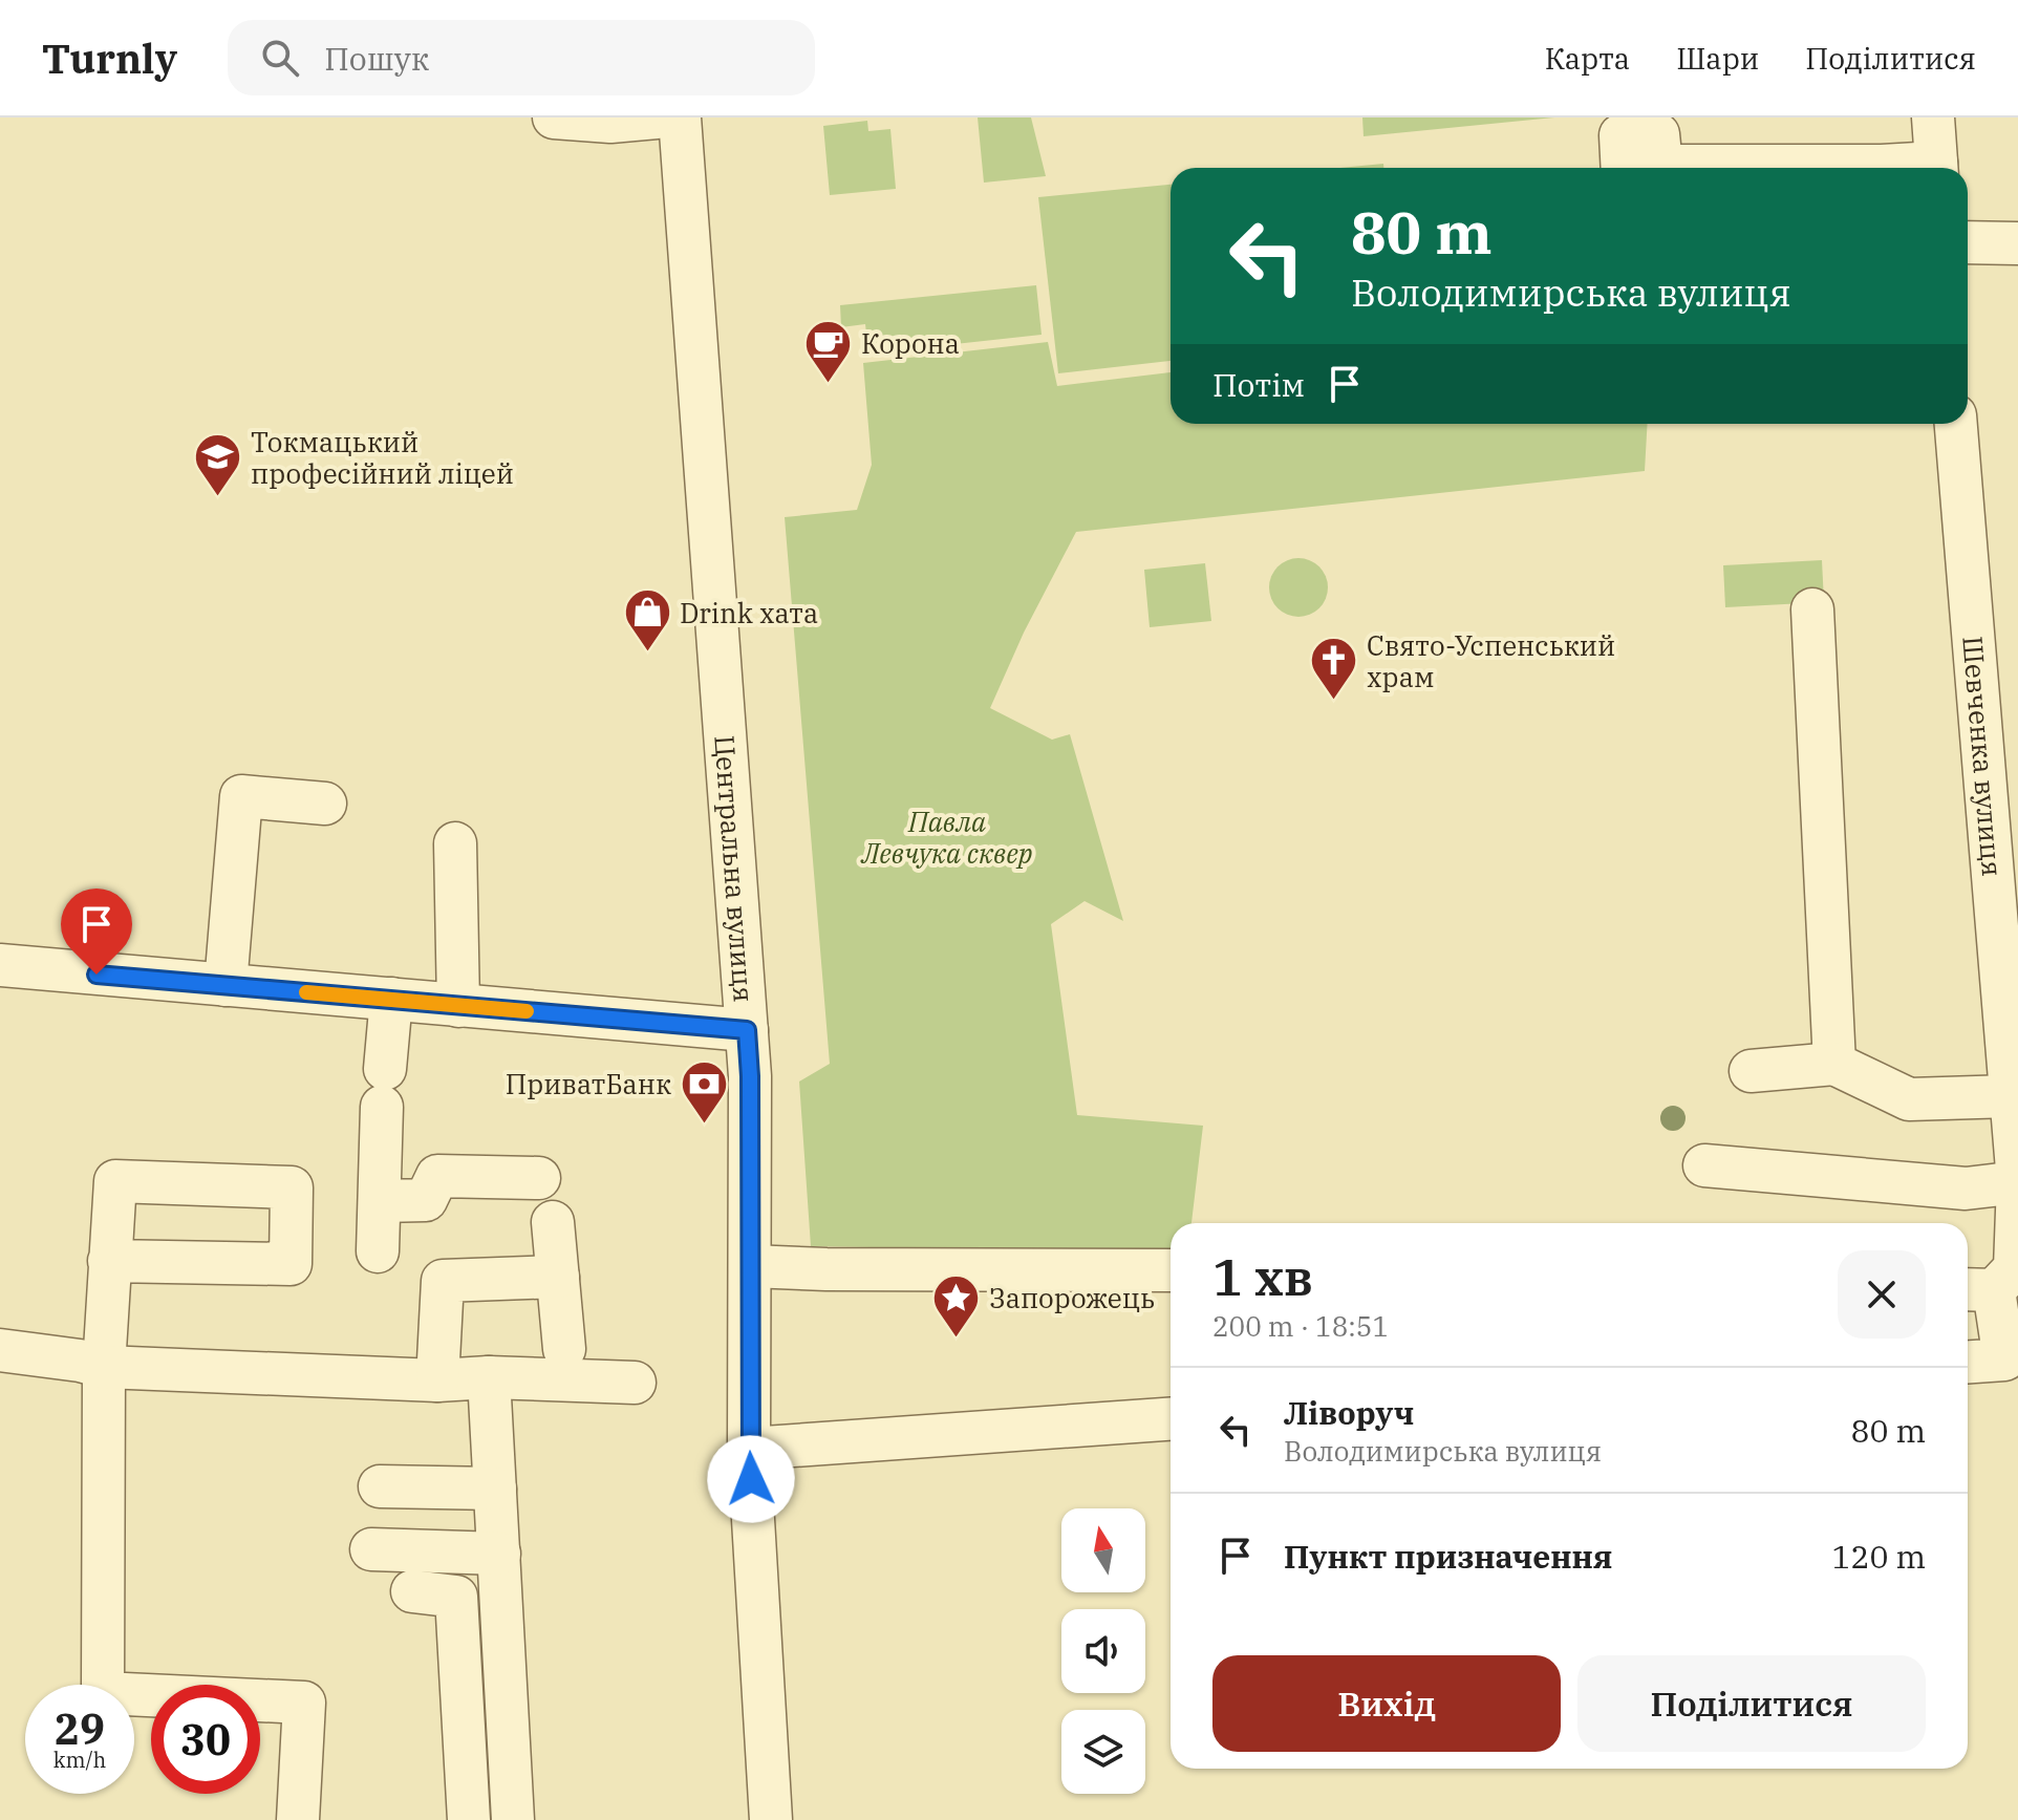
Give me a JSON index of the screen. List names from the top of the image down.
{
  "streets": {
    "street": ["Шевченка вулиця", "Центральна вулиця"]
  },
  "parks": ["Павла Левчука сквер"],
  "places": {
    "cafe": ["Корона"],
    "school or university": ["Токмацький професійний ліцей"],
    "shop": ["Drink хата"],
    "church": ["Свято-Успенський храм"],
    "bank": ["ПриватБанк"],
    "place": ["Запорожець"]
  },
  "north": "top",
  "page": {
    "header": "Turnly",
    "search": "Пошук",
    "nav": ["Карта", "Шари", "Поділитися"],
    "turn": ["80 m", "Володимирська вулиця"],
    "then": "Потім",
    "heading": ["1 хв", "200 m · 18:51"],
    "list": [
      {
        "name": "Ліворуч",
        "note": "Володимирська вулиця",
        "value": "80 m"
      },
      {
        "name": "Пункт призначення",
        "value": "120 m"
      }
    ],
    "buttons": ["Вихід", "Поділитися"],
    "speed": "29 km/h",
    "limit": "30"
  }
}
